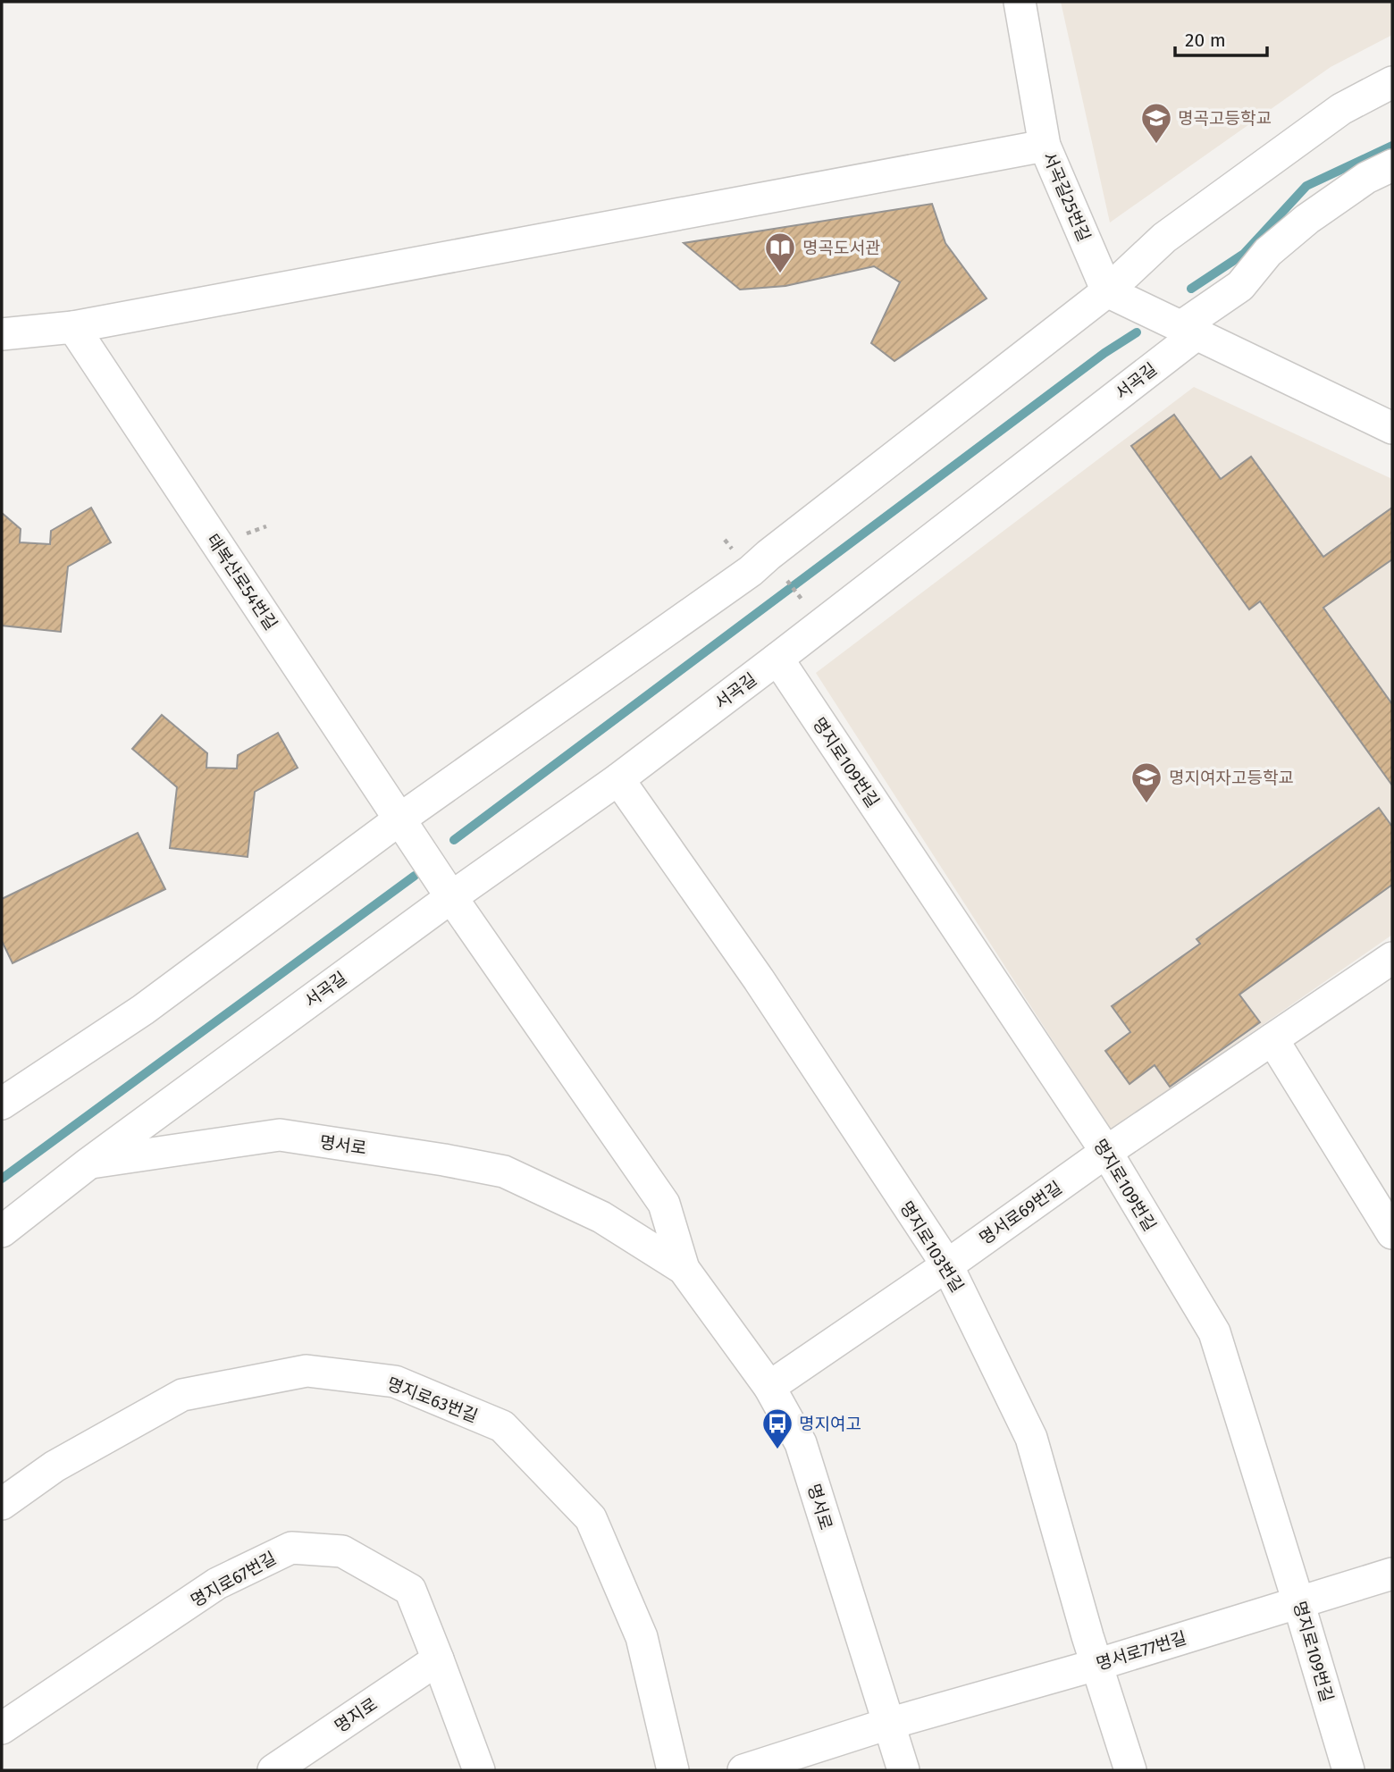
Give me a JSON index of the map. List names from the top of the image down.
{
  "streets": {
    "street": [
      "서곡길25번길",
      "서곡길",
      "태복산로54번길",
      "명지로109번길",
      "명서로",
      "명서로69번길",
      "명지로103번길",
      "명지로63번길",
      "명지로67번길",
      "명서로77번길",
      "명지로"
    ]
  },
  "crossings": [
    ["서곡길", "태복산로54번길"],
    ["서곡길", "명지로109번길"],
    ["서곡길", "명서로"],
    ["서곡길", "명지로103번길"],
    ["태복산로54번길", "명서로"],
    ["명지로109번길", "명서로69번길"],
    ["명지로109번길", "명서로77번길"],
    ["명서로", "명서로69번길"],
    ["명서로", "명서로77번길"],
    ["명서로69번길", "명지로103번길"],
    ["명지로103번길", "명서로77번길"],
    ["명지로67번길", "명지로"]
  ],
  "places": {
    "school or university": ["명곡고등학교", "명지여자고등학교"],
    "library": ["명곡도서관"],
    "bus stop": ["명지여고"]
  },
  "scale_bar": "20 m"
}
